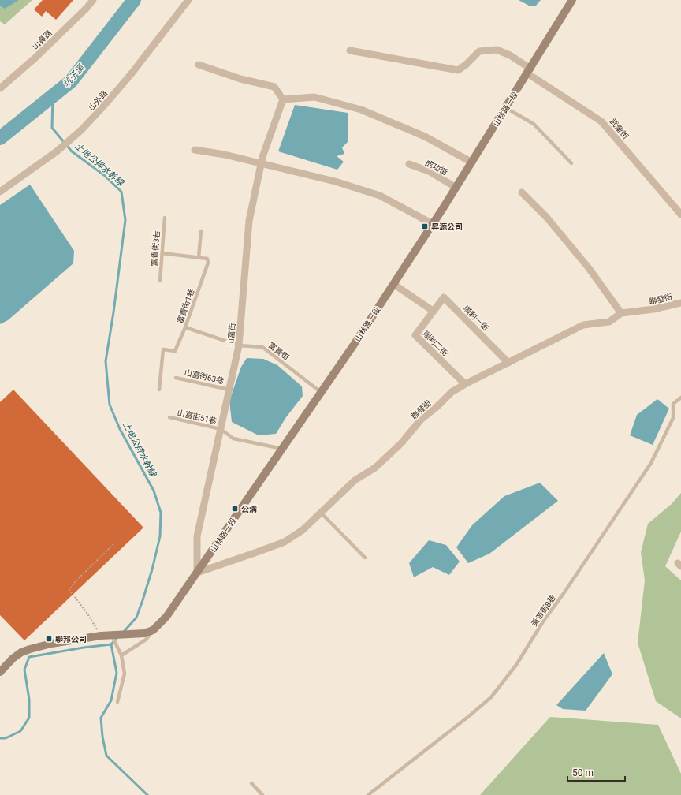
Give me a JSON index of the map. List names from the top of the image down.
{
  "streets": {
    "main road": ["山林路一段"],
    "street": [
      "山鼻路",
      "山外路",
      "武聖街",
      "成功街",
      "聯發街",
      "順利一街",
      "山富街",
      "順利二街"
    ],
    "lane": [
      "富貴街3巷",
      "富貴街1巷",
      "富貴街",
      "山富街63巷",
      "山富街51巷",
      "黃帝街8巷"
    ]
  },
  "crossings": [
    ["山林路一段", "武聖街"],
    ["山林路一段", "成功街"],
    ["山林路一段", "聯發街"],
    ["山林路一段", "山富街"],
    ["山林路一段", "富貴街"],
    ["聯發街", "順利一街"],
    ["聯發街", "山富街"],
    ["聯發街", "順利二街"],
    ["富貴街1巷", "富貴街"],
    ["順利一街", "順利二街"],
    ["山富街", "富貴街"],
    ["山富街", "山富街63巷"],
    ["山富街", "山富街51巷"]
  ],
  "water": ["坑子溪", "土地公排水幹線"],
  "places": {
    "transit": ["昇源公司", "公溝", "聯邦公司"]
  },
  "scale_bar": "50 m"
}
